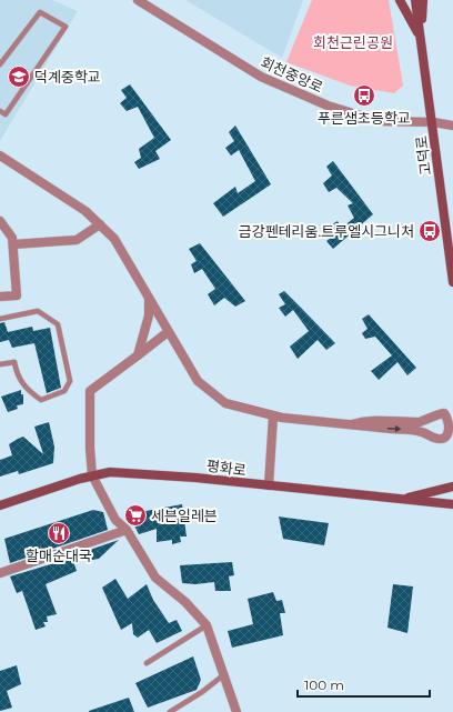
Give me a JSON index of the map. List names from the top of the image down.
{
  "streets": {
    "main road": ["고덕로", "평화로"],
    "street": ["회천중앙로"]
  },
  "crossings": [
    ["회천중앙로", "고덕로"]
  ],
  "parks": ["회천근린공원"],
  "places": {
    "school or university": ["덕계중학교"],
    "bus stop": ["푸른샘초등학교", "금강펜테리움.트루엘시그니처"],
    "supermarket": ["세븐일레븐"],
    "restaurant": ["할매순대국"]
  },
  "scale_bar": "100 m"
}
